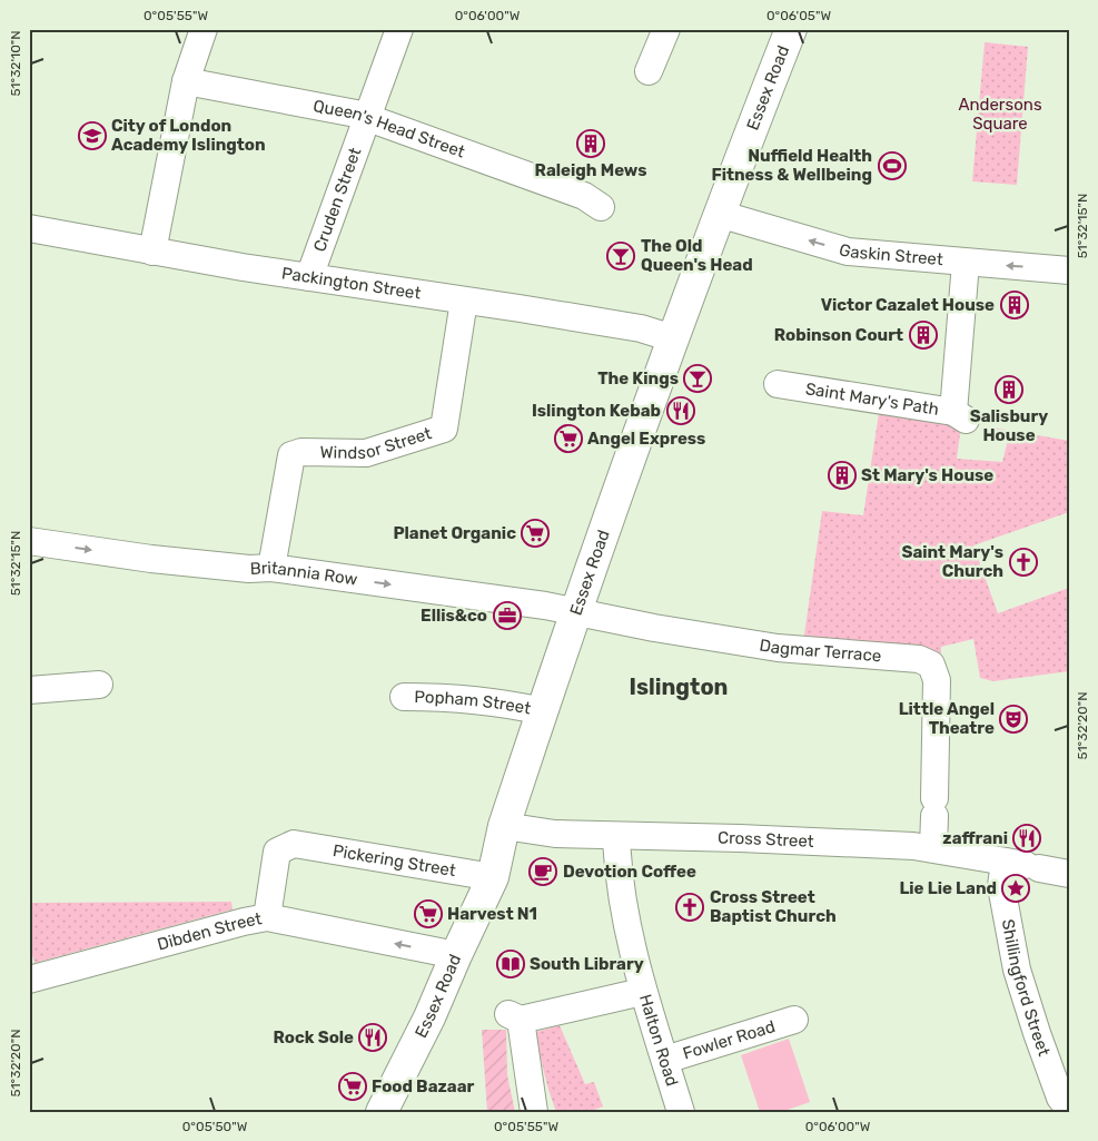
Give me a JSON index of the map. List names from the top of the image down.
{
  "streets": {
    "main road": ["Essex Road"],
    "street": [
      "Queen's Head Street",
      "Cruden Street",
      "Gaskin Street",
      "Packington Street",
      "Saint Mary's Path",
      "Windsor Street",
      "Britannia Row",
      "Dagmar Terrace",
      "Popham Street",
      "Cross Street",
      "Pickering Street",
      "Dibden Street",
      "Shillingford Street",
      "Halton Road",
      "Fowler Road"
    ]
  },
  "crossings": [
    ["Essex Road", "Gaskin Street"],
    ["Essex Road", "Packington Street"],
    ["Essex Road", "Britannia Row"],
    ["Essex Road", "Dagmar Terrace"],
    ["Essex Road", "Popham Street"],
    ["Essex Road", "Cross Street"],
    ["Essex Road", "Pickering Street"],
    ["Essex Road", "Dibden Street"],
    ["Queen's Head Street", "Cruden Street"],
    ["Cruden Street", "Packington Street"],
    ["Gaskin Street", "Saint Mary's Path"],
    ["Packington Street", "Windsor Street"],
    ["Windsor Street", "Britannia Row"],
    ["Britannia Row", "Dagmar Terrace"],
    ["Dagmar Terrace", "Cross Street"],
    ["Cross Street", "Shillingford Street"],
    ["Cross Street", "Halton Road"],
    ["Pickering Street", "Dibden Street"],
    ["Halton Road", "Fowler Road"]
  ],
  "one_way": ["Gaskin Street", "Britannia Row", "Dibden Street"],
  "districts": ["Islington"],
  "parks": ["Andersons Square"],
  "places": {
    "school or university": ["City of London Academy Islington"],
    "building": [
      "Raleigh Mews",
      "Victor Cazalet House",
      "Robinson Court",
      "Salisbury House",
      "St Mary's House"
    ],
    "sports": ["Nuffield Health Fitness & Wellbeing"],
    "bar": ["The Old Queen's Head", "The Kings"],
    "restaurant": ["Islington Kebab", "zaffrani", "Rock Sole"],
    "supermarket": [
      "Angel Express",
      "Planet Organic",
      "Harvest N1",
      "Food Bazaar"
    ],
    "church": ["Saint Mary's Church", "Cross Street Baptist Church"],
    "office": ["Ellis&co"],
    "theatre": ["Little Angel Theatre"],
    "cafe": ["Devotion Coffee"],
    "place": ["Lie Lie Land"],
    "library": ["South Library"]
  },
  "coordinates": [
    "0°05'55\"W",
    "0°06'00\"W",
    "0°06'05\"W",
    "51°32'10\"N",
    "51°32'15\"N",
    "51°32'20\"N",
    "0°05'50\"W"
  ]
}
